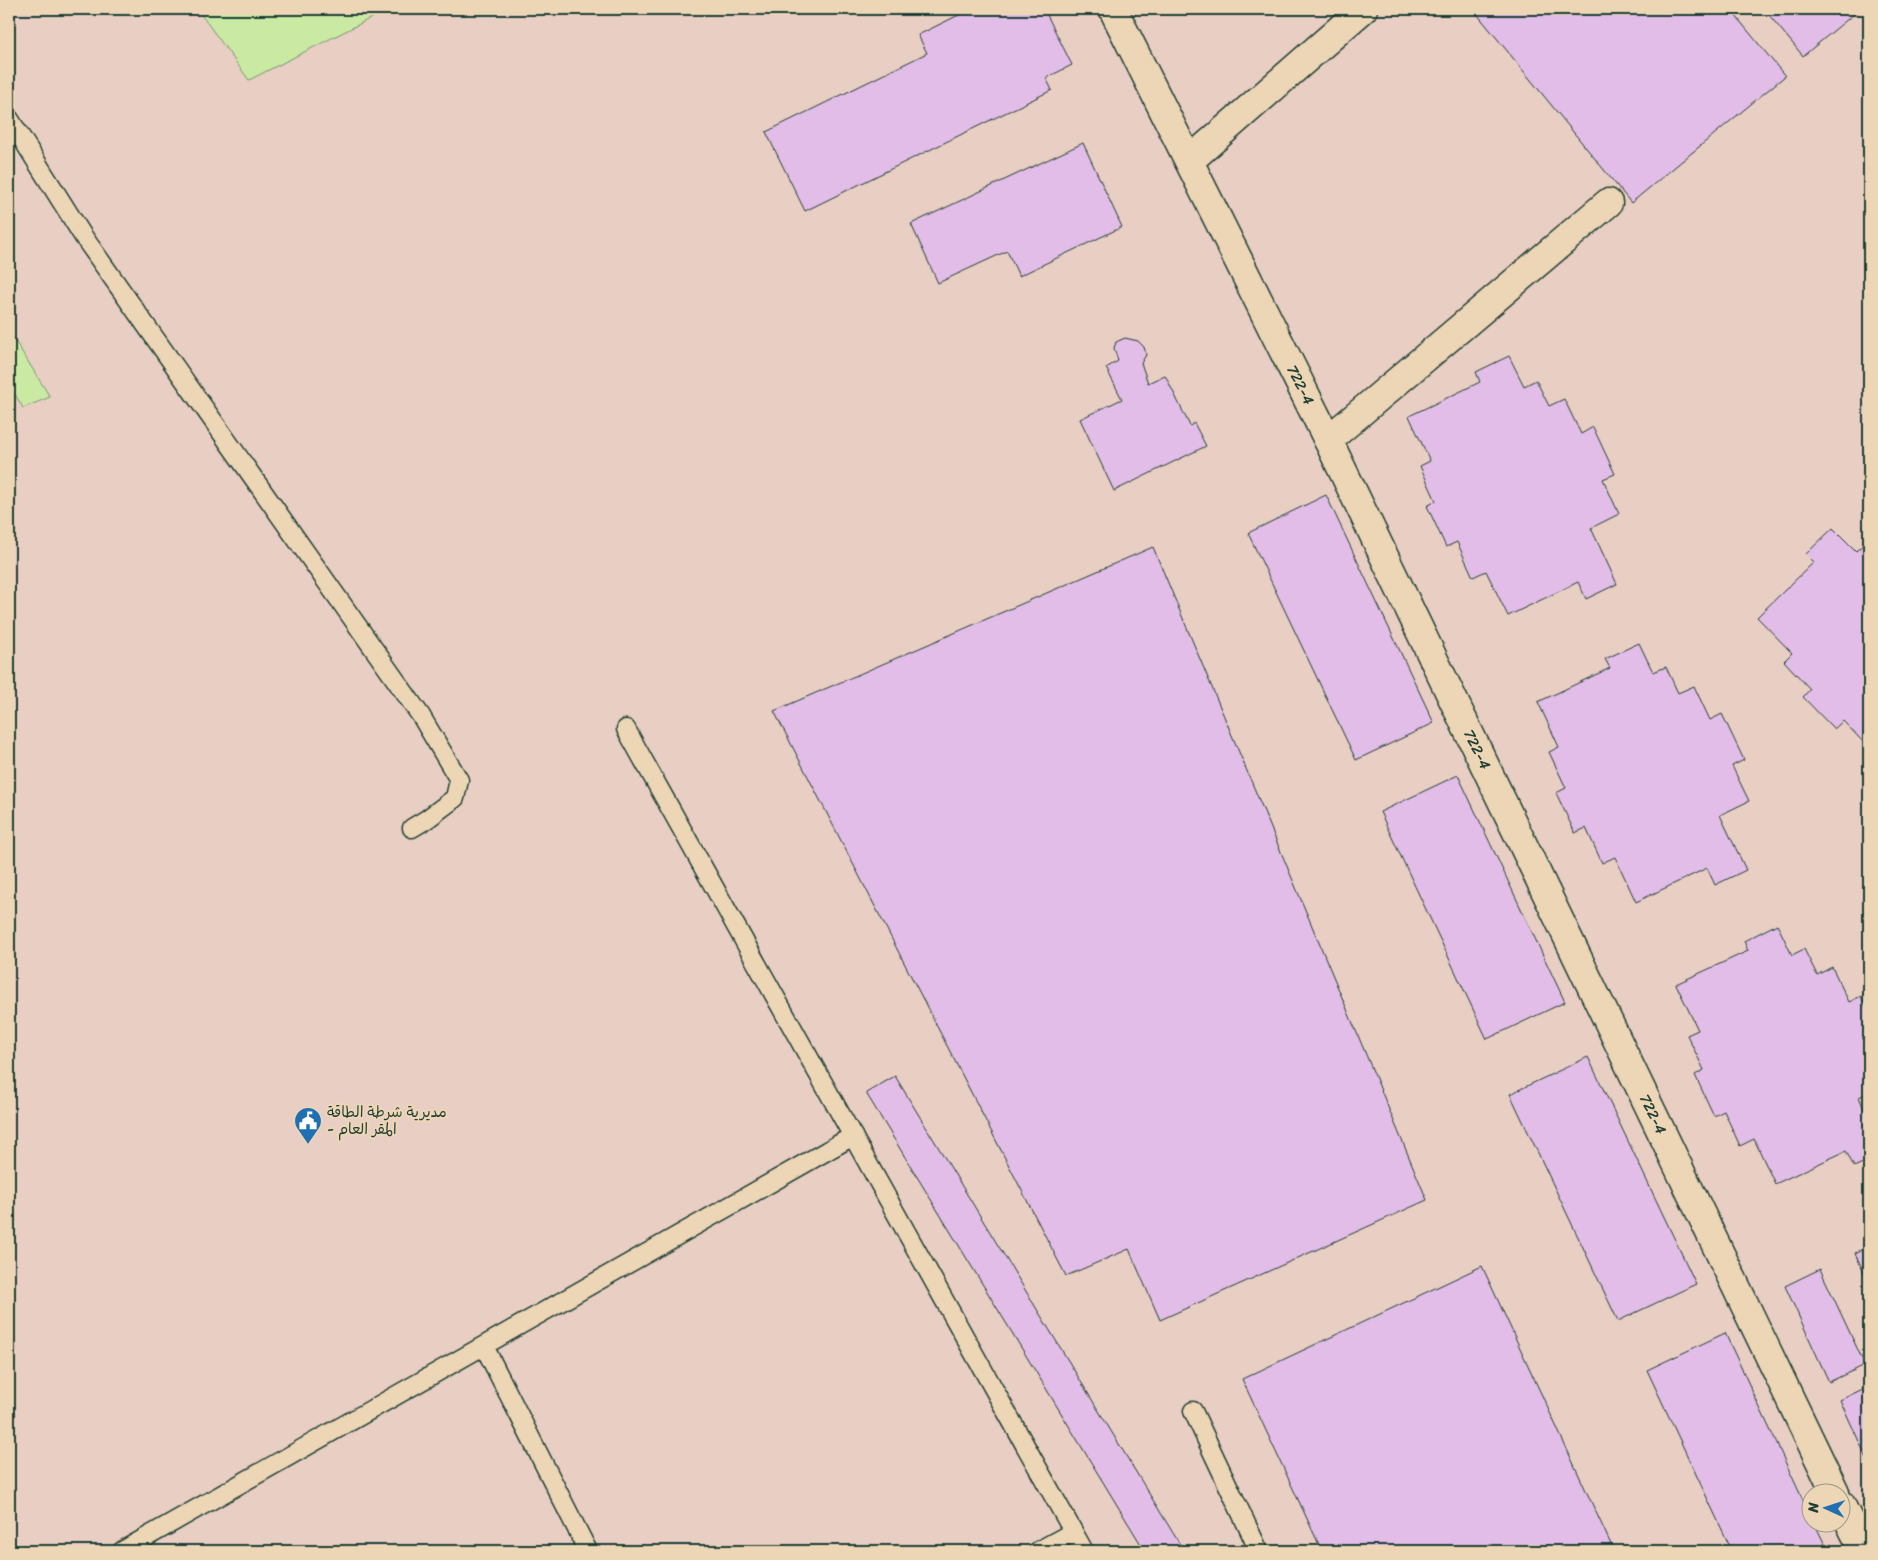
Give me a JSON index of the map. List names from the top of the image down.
{
  "streets": {
    "street": ["722-4"]
  },
  "places": {
    "public building": ["مديرية شرطة الطاقة - المقر العام"]
  },
  "north": "left"
}
